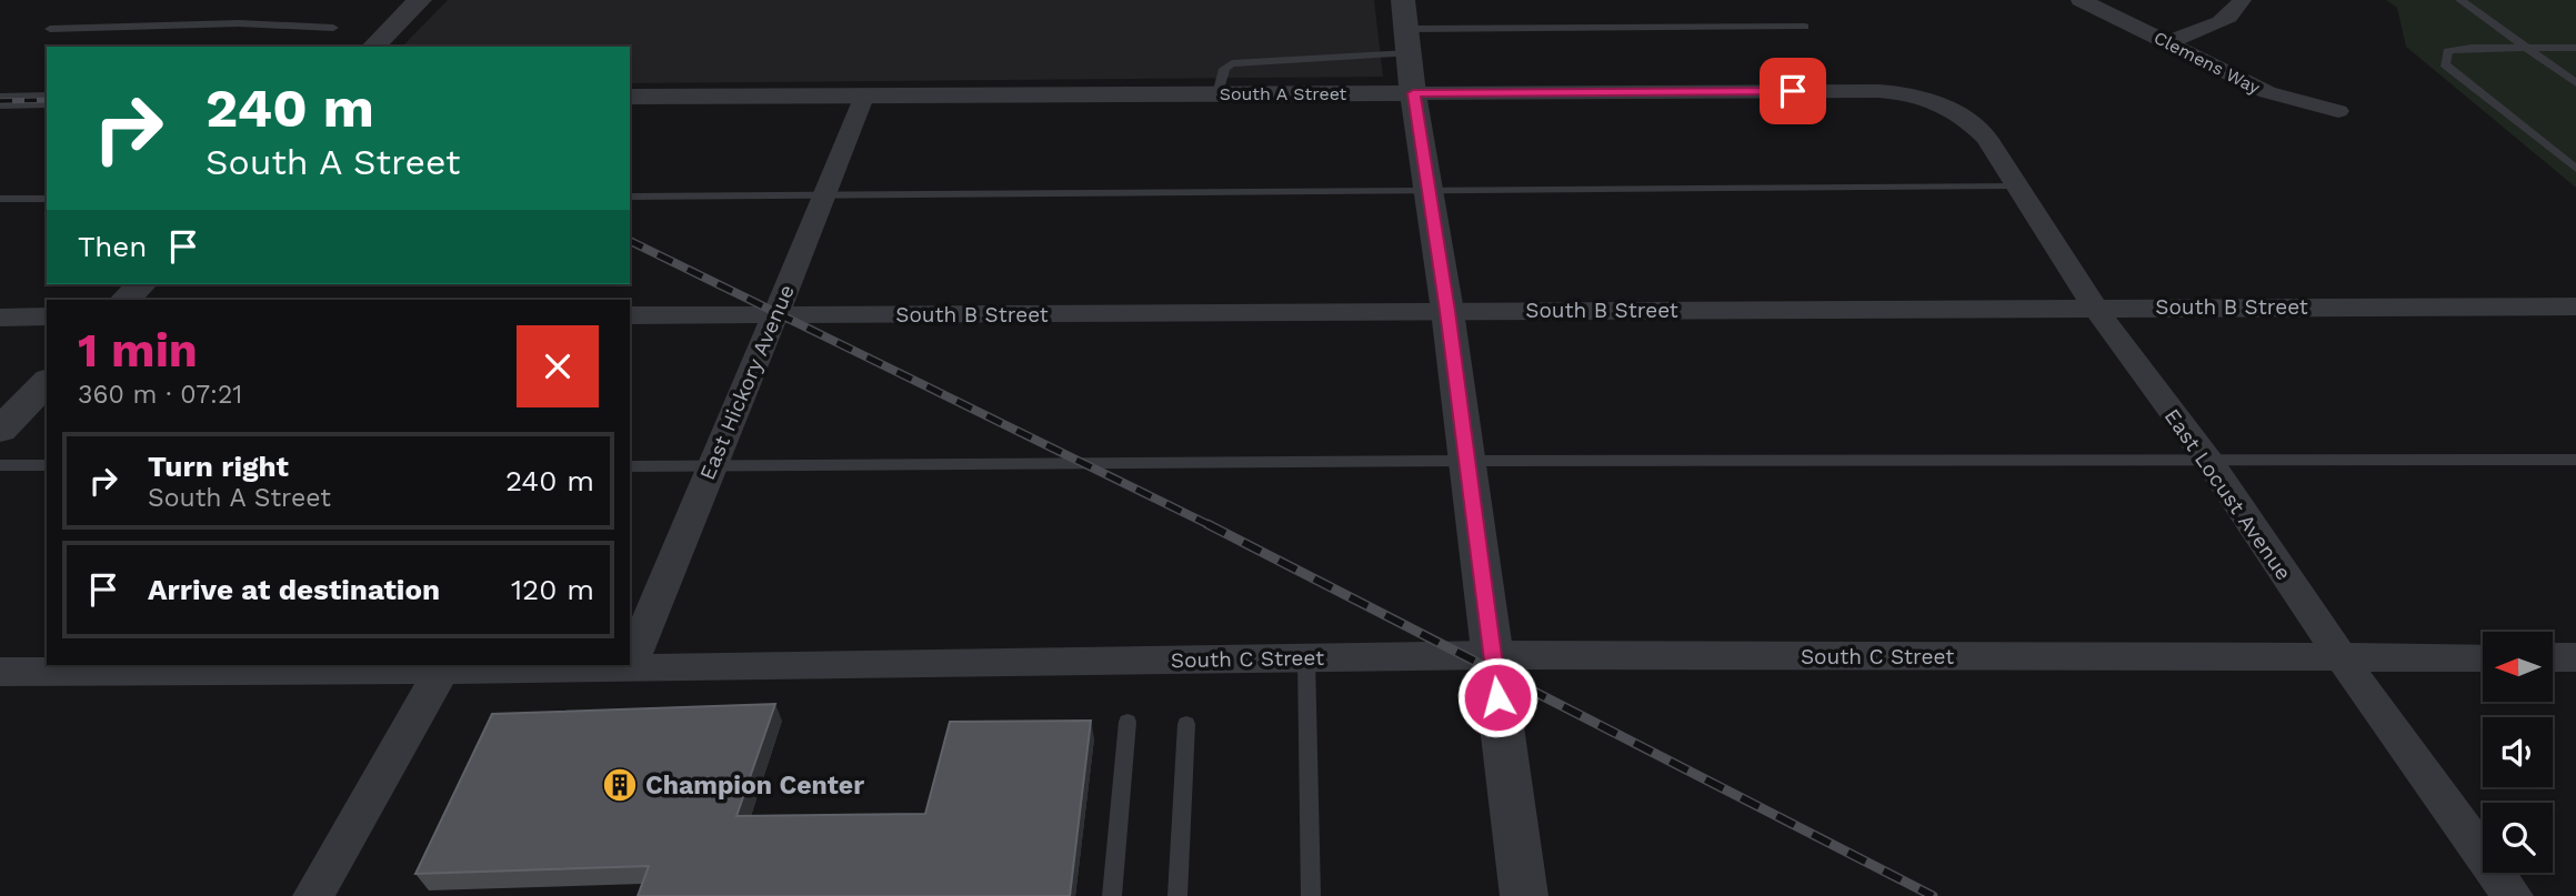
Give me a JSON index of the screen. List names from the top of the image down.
{
  "streets": {
    "street": [
      "Clemens Way",
      "South A Street",
      "South B Street",
      "East Hickory Avenue",
      "East Locust Avenue",
      "South C Street"
    ]
  },
  "crossings": [
    ["South A Street", "East Hickory Avenue"],
    ["South A Street", "East Locust Avenue"],
    ["South B Street", "East Hickory Avenue"],
    ["South B Street", "East Locust Avenue"],
    ["East Hickory Avenue", "South C Street"],
    ["East Locust Avenue", "South C Street"]
  ],
  "places": {
    "building": ["Champion Center"]
  },
  "north": "left",
  "page": {
    "turn": ["240 m", "South A Street"],
    "then": "Then",
    "heading": ["1 min", "360 m · 07:21"],
    "list": [
      {
        "name": "Turn right",
        "note": "South A Street",
        "value": "240 m"
      },
      {
        "name": "Arrive at destination",
        "value": "120 m"
      }
    ]
  }
}
